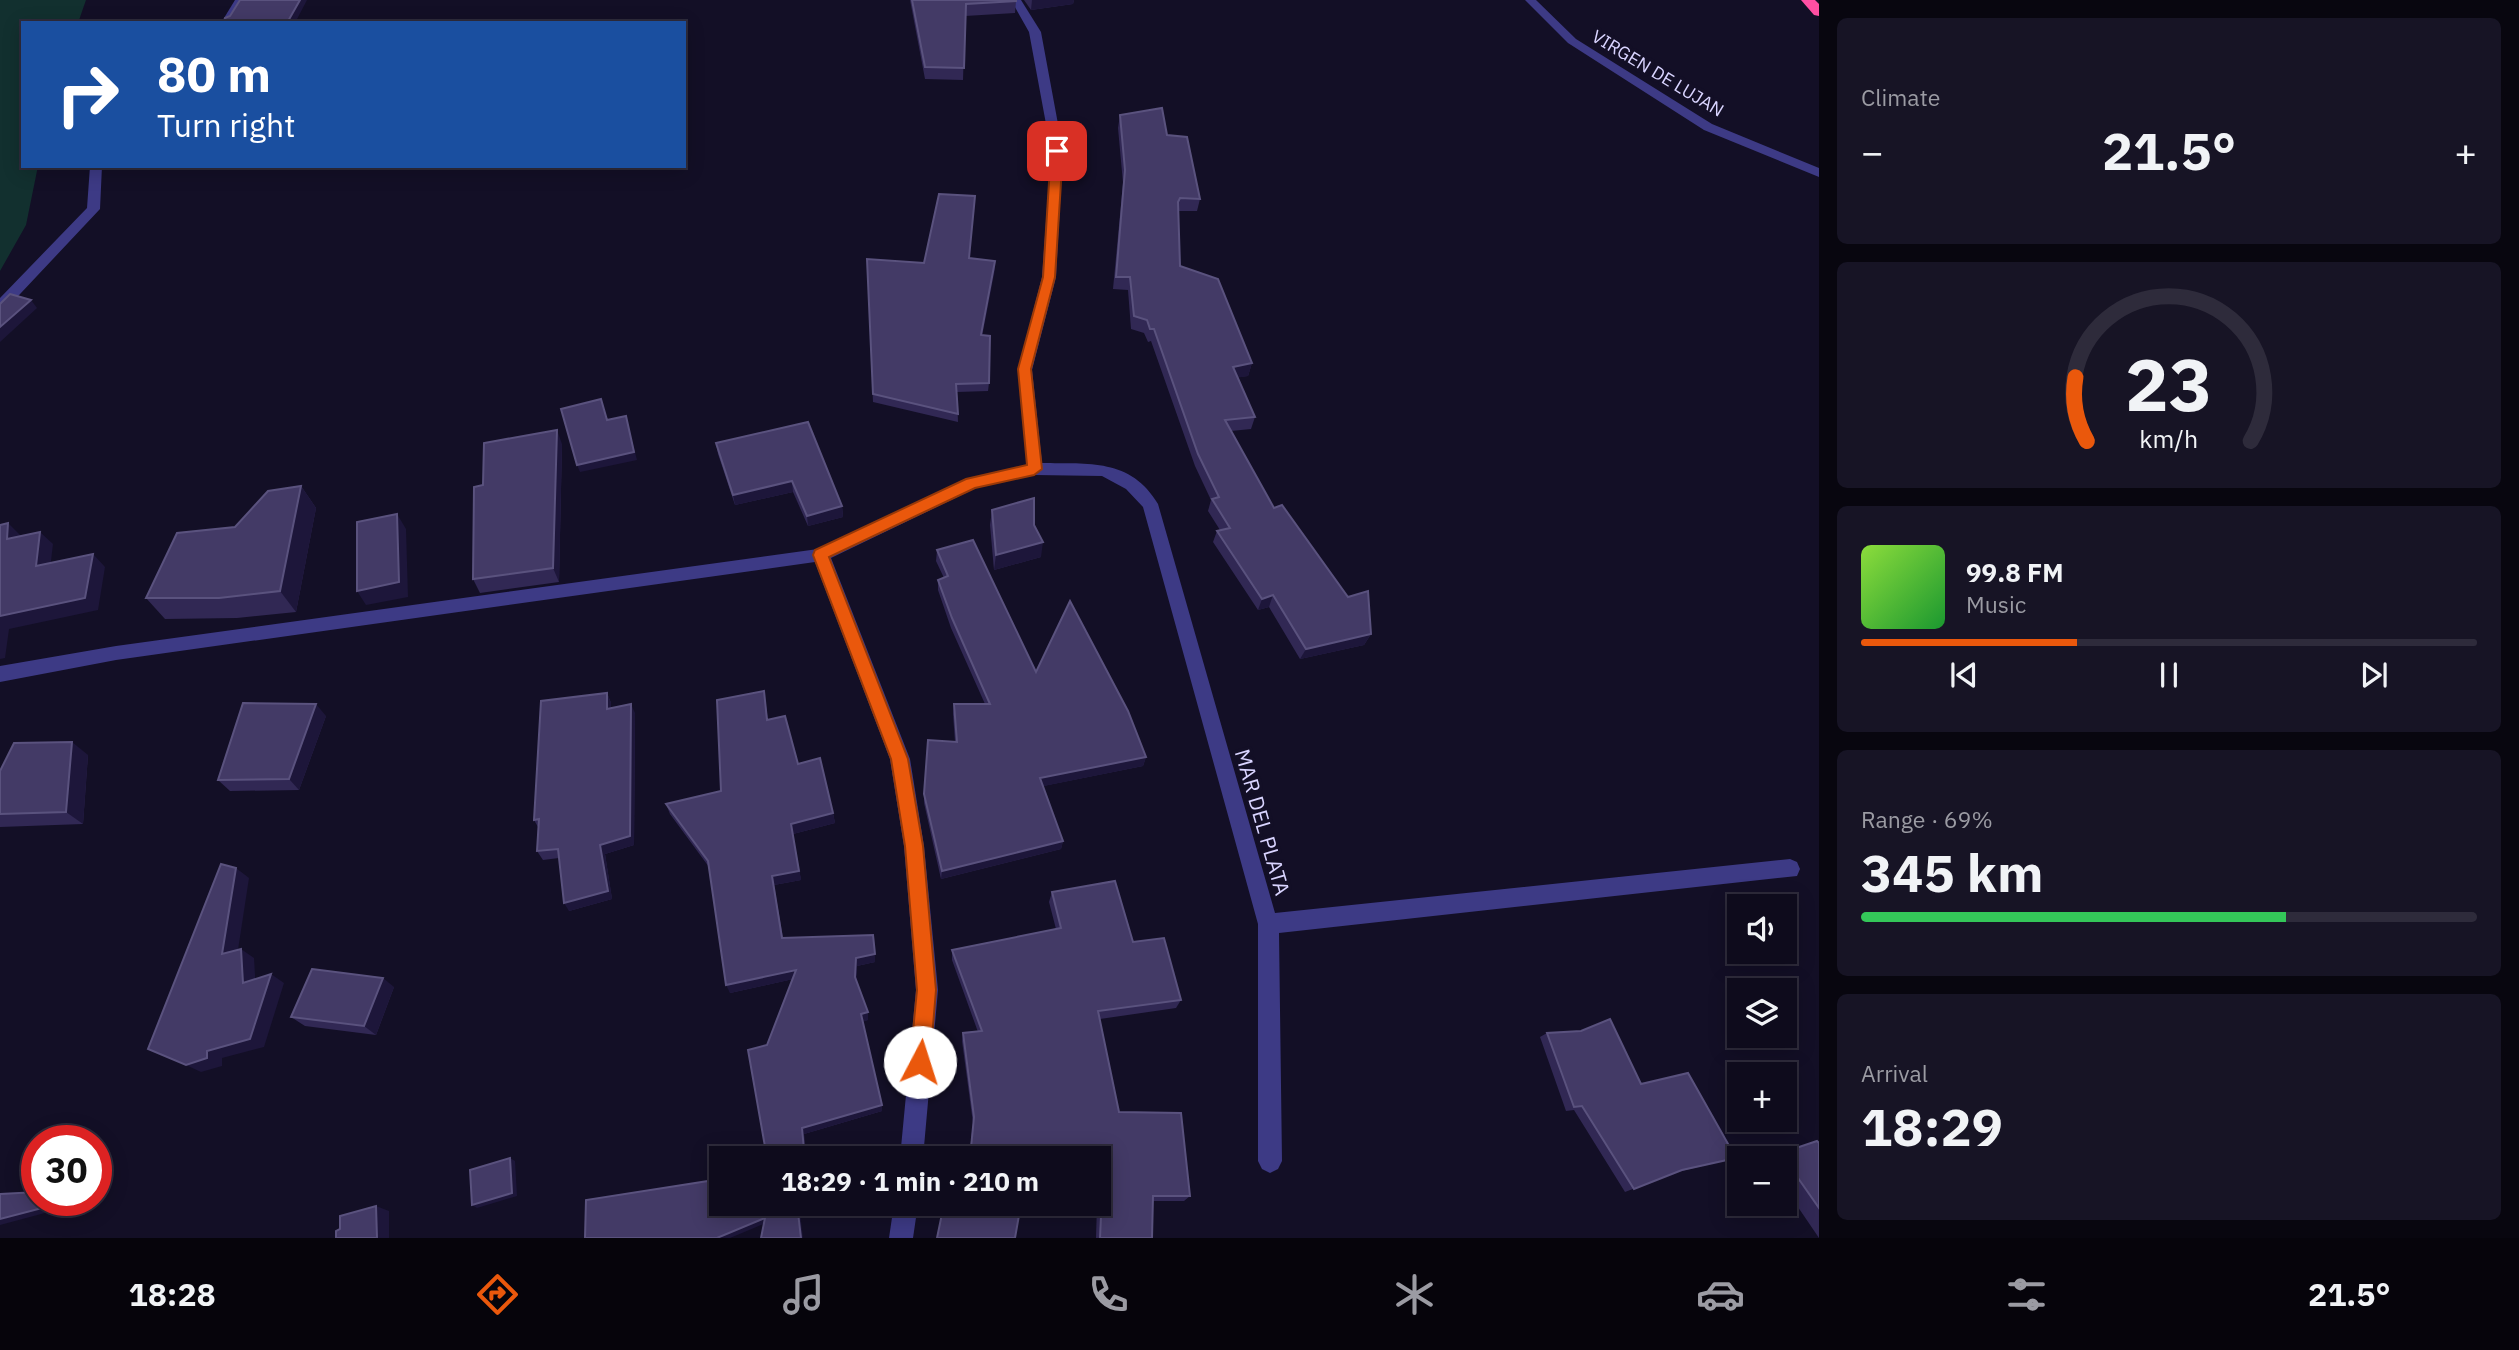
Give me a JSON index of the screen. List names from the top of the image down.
{
  "streets": {
    "street": ["VIRGEN DE LUJAN", "MAR DEL PLATA"]
  },
  "page": {
    "tile": [
      "Climate",
      ["Range · 69%", "345 km"],
      ["Arrival", "18:29"]
    ],
    "turn": ["80 m", "Turn right"],
    "heat": ["−", "21.5°", "+"],
    "song": ["99.8 FM", "Music"],
    "map_buttons": ["+", "−"],
    "limit": "30",
    "trip": "18:29 · 1 min · 210 m",
    "tabs": ["18:28", "21.5°"],
    "gauge": ["23", "km/h"]
  }
}
